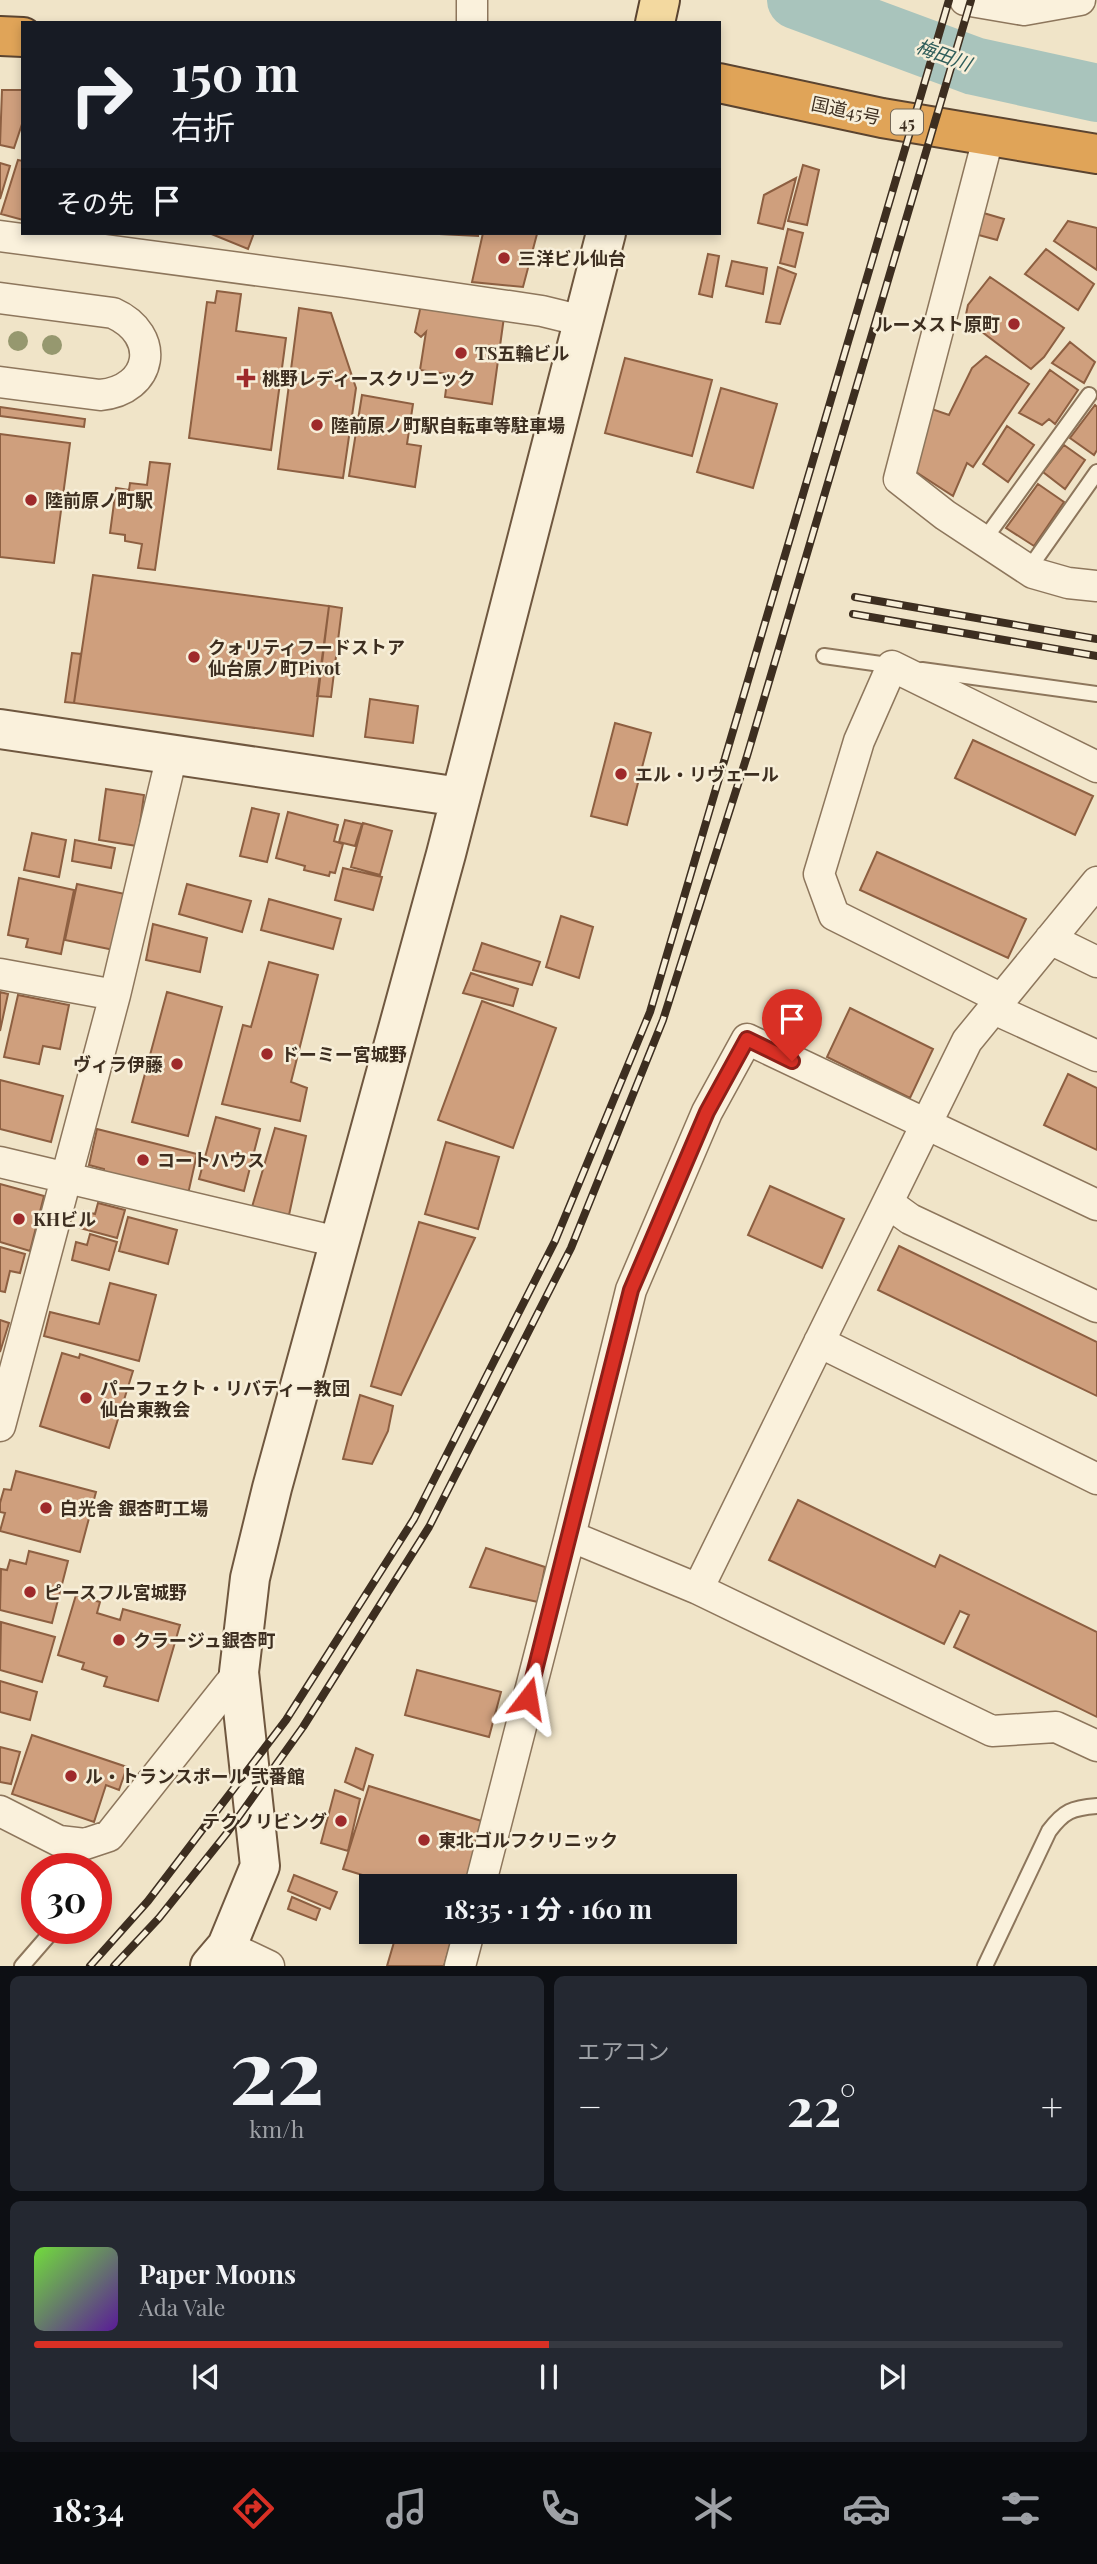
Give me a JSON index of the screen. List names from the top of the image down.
{
  "streets": {
    "highway": ["国道45号", "45"]
  },
  "water": ["梅田川"],
  "places": {
    "other": [
      "三洋ビル仙台",
      "ルーメスト原町",
      "TS五輪ビル",
      "陸前原ノ町駅自転車等駐車場",
      "陸前原ノ町駅",
      "クォリティフードストア 仙台原ノ町Pivot",
      "エル・リヴェール",
      "ドーミー宮城野",
      "ヴィラ伊藤",
      "コートハウス",
      "KHビル",
      "パーフェクト・リバティー教団 仙台東教会",
      "白光舎 銀杏町工場",
      "ピースフル宮城野",
      "クラージュ銀杏町",
      "ル・トランスポール 弐番館",
      "テクノリビング",
      "東北ゴルフクリニック"
    ],
    "health": ["桃野レディースクリニック"]
  },
  "page": {
    "turn": ["150 m", "右折"],
    "then": "その先",
    "limit": "30",
    "trip": "18:35 · 1 分 · 160 m",
    "tile": [
      ["22", "km/h"],
      "エアコン"
    ],
    "heat": ["−", "22°", "+"],
    "song": ["Paper Moons", "Ada Vale"],
    "tabs": "18:34"
  }
}
